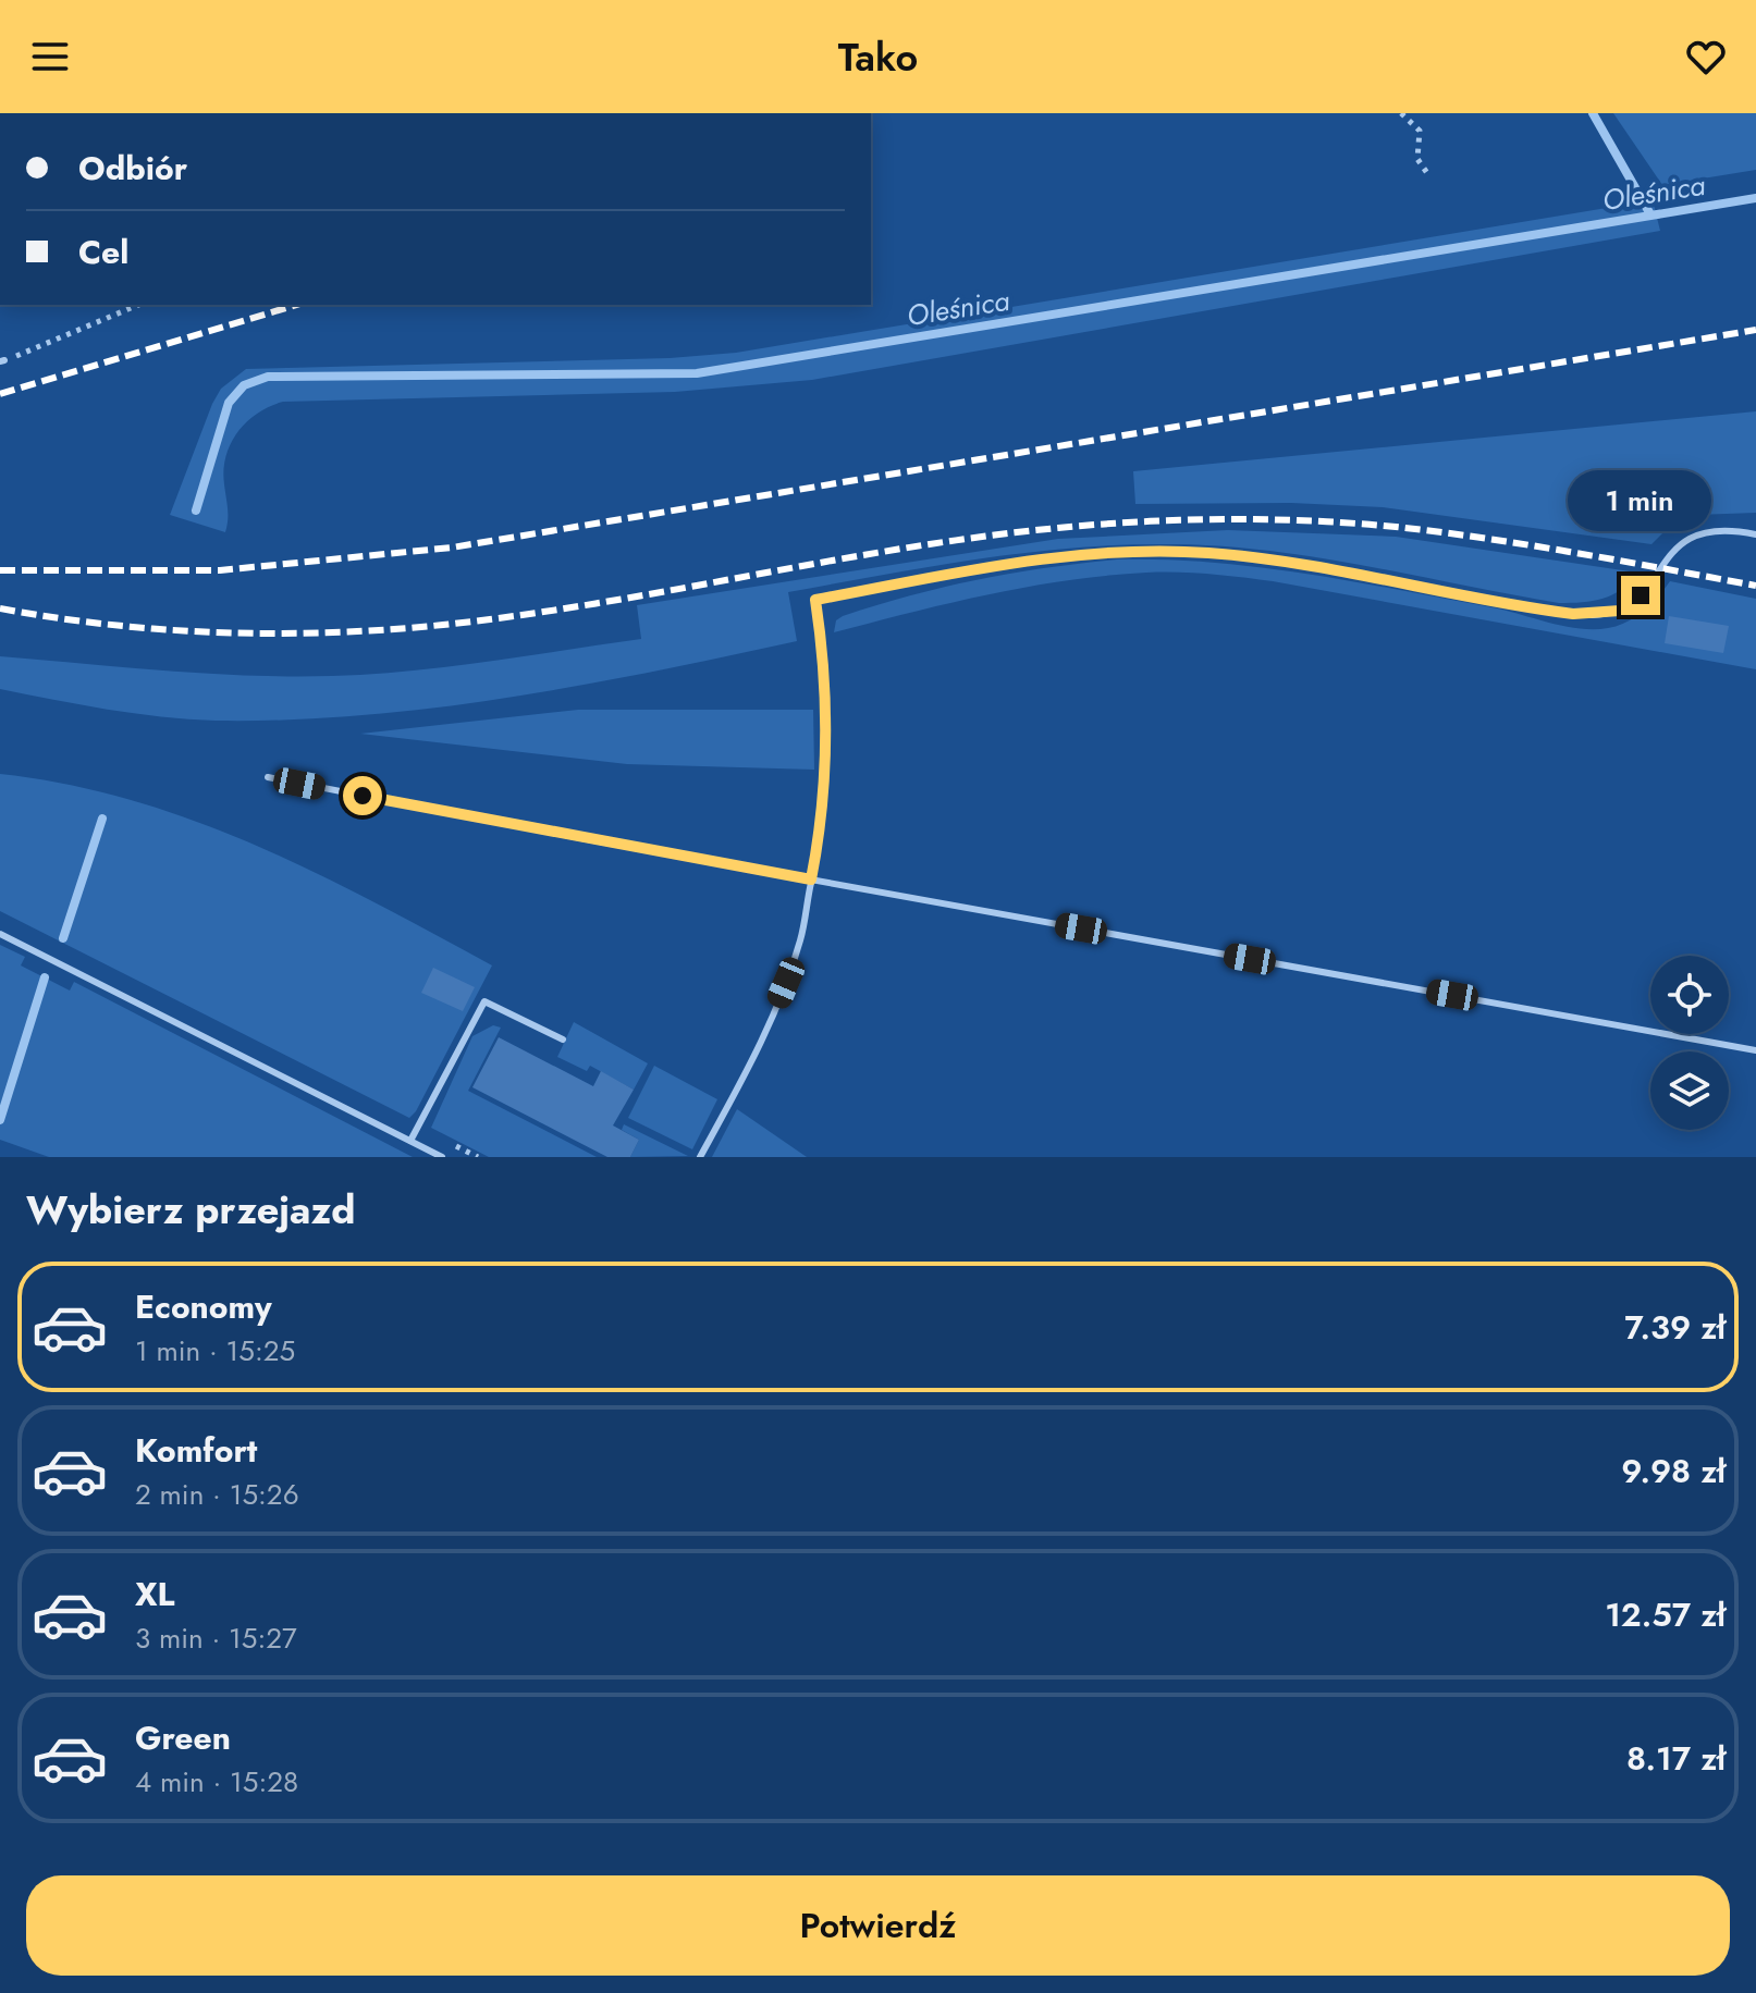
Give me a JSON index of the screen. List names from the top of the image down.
{
  "water": ["Oleśnica"],
  "page": {
    "header": "Tako",
    "banner": ["Odbiór", "Cel"],
    "bubble": "1 min",
    "heading": "Wybierz przejazd",
    "list": [
      {
        "name": "Economy",
        "note": "1 min · 15:25",
        "value": "7.39 zł"
      },
      {
        "name": "Komfort",
        "note": "2 min · 15:26",
        "value": "9.98 zł"
      },
      {
        "name": "XL",
        "note": "3 min · 15:27",
        "value": "12.57 zł"
      },
      {
        "name": "Green",
        "note": "4 min · 15:28",
        "value": "8.17 zł"
      }
    ],
    "buttons": "Potwierdź"
  }
}
